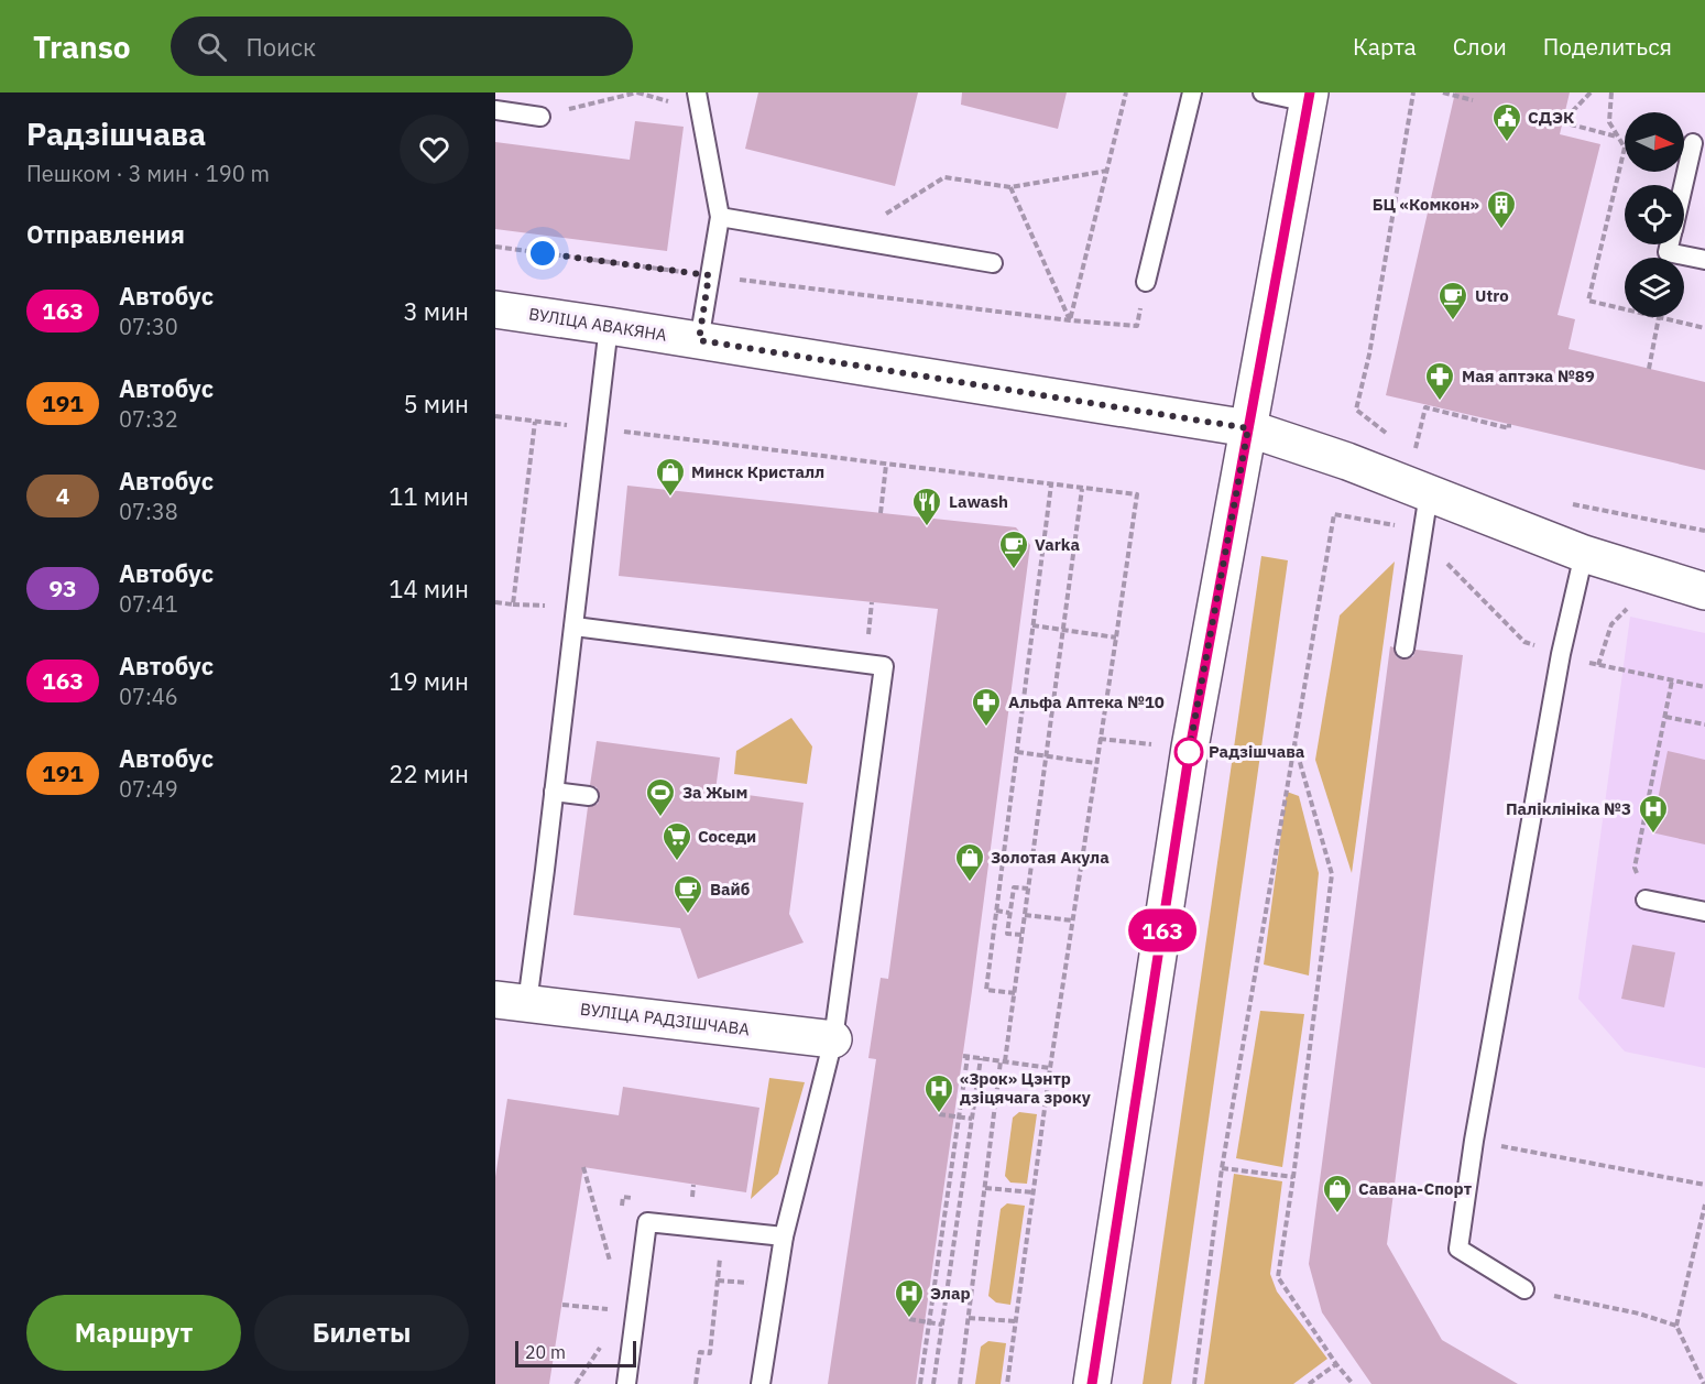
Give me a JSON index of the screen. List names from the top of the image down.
{
  "streets": {
    "street": ["ВУЛІЦА АВАКЯНА", "ВУЛІЦА РАДЗІШЧАВА"]
  },
  "places": {
    "public building": ["СДЭК"],
    "building": ["БЦ «Комкон»"],
    "cafe": ["Utro", "Varka", "Вайб"],
    "pharmacy": ["Мая аптэка №89", "Альфа Аптека №10"],
    "shop": ["Минск Кристалл", "Золотая Акула", "Савана-Спорт"],
    "restaurant": ["Lawash"],
    "other": ["Радзішчава"],
    "sports": ["За Жым"],
    "hospital": ["Паліклініка №3", "«Зрок» Цэнтр дзіцячага зроку", "Элар"],
    "supermarket": ["Соседи"]
  },
  "lines": ["bus line 163"],
  "scale_bar": "20 m",
  "north": "right",
  "page": {
    "header": "Transo",
    "search": "Поиск",
    "nav": ["Карта", "Слои", "Поделиться"],
    "heading": [
      ["Радзішчава", "Пешком · 3 мин · 190 m"],
      "Отправления"
    ],
    "on_map": "163",
    "list": [
      {
        "mark": "163",
        "name": "Автобус",
        "note": "07:30",
        "value": "3 мин"
      },
      {
        "mark": "191",
        "name": "Автобус",
        "note": "07:32",
        "value": "5 мин"
      },
      {
        "mark": "4",
        "name": "Автобус",
        "note": "07:38",
        "value": "11 мин"
      },
      {
        "mark": "93",
        "name": "Автобус",
        "note": "07:41",
        "value": "14 мин"
      },
      {
        "mark": "163",
        "name": "Автобус",
        "note": "07:46",
        "value": "19 мин"
      },
      {
        "mark": "191",
        "name": "Автобус",
        "note": "07:49",
        "value": "22 мин"
      }
    ],
    "buttons": ["Маршрут", "Билеты"],
    "scale": "20 m"
  }
}
